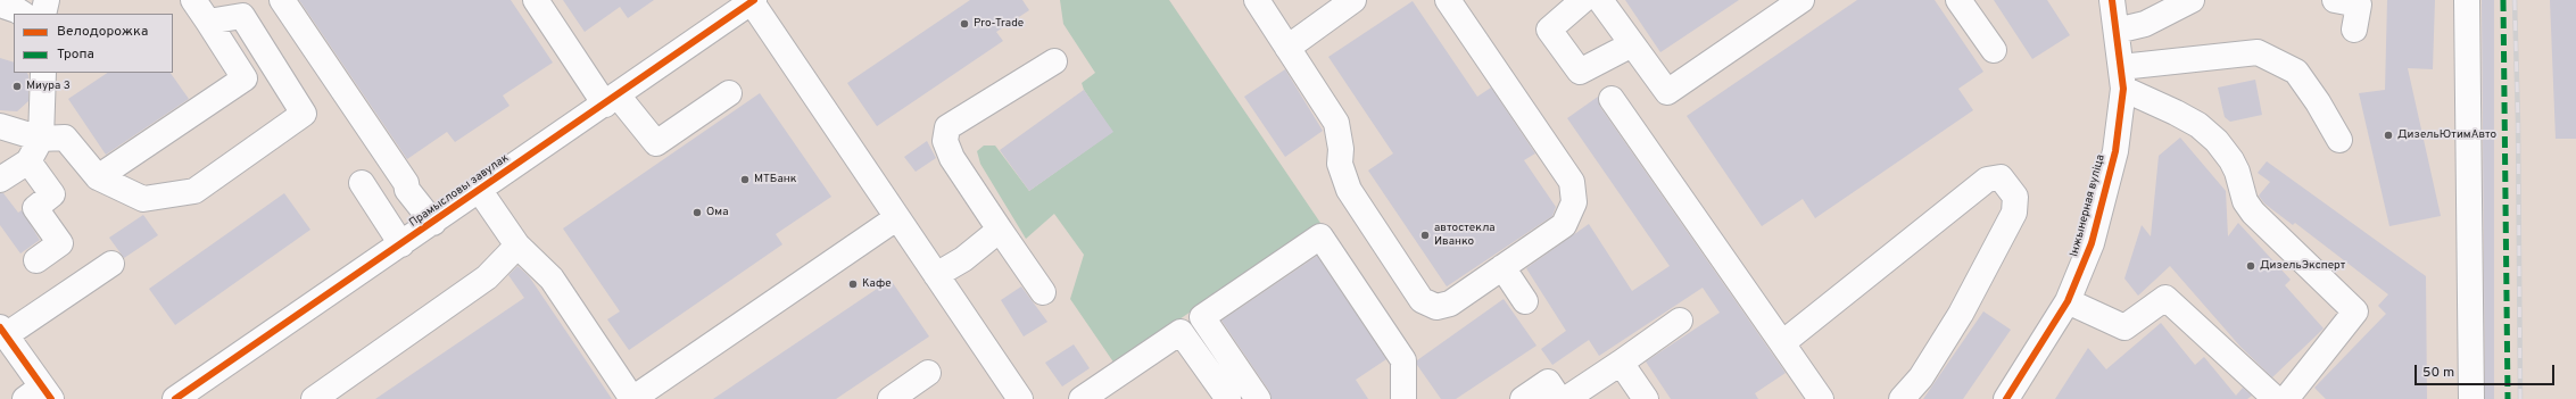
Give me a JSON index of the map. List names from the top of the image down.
{
  "streets": {
    "street": ["Прамысловы завулак", "Інжынерная вуліца"]
  },
  "places": [
    "Pro-Trade",
    "Миура 3",
    "ДизельЮтимАвто",
    "МТБанк",
    "Ома",
    "автостекла Иванко",
    "ДизельЭксперт",
    "Кафе"
  ],
  "legend": ["Велодорожка", "Тропа"],
  "scale_bar": "50 m"
}
